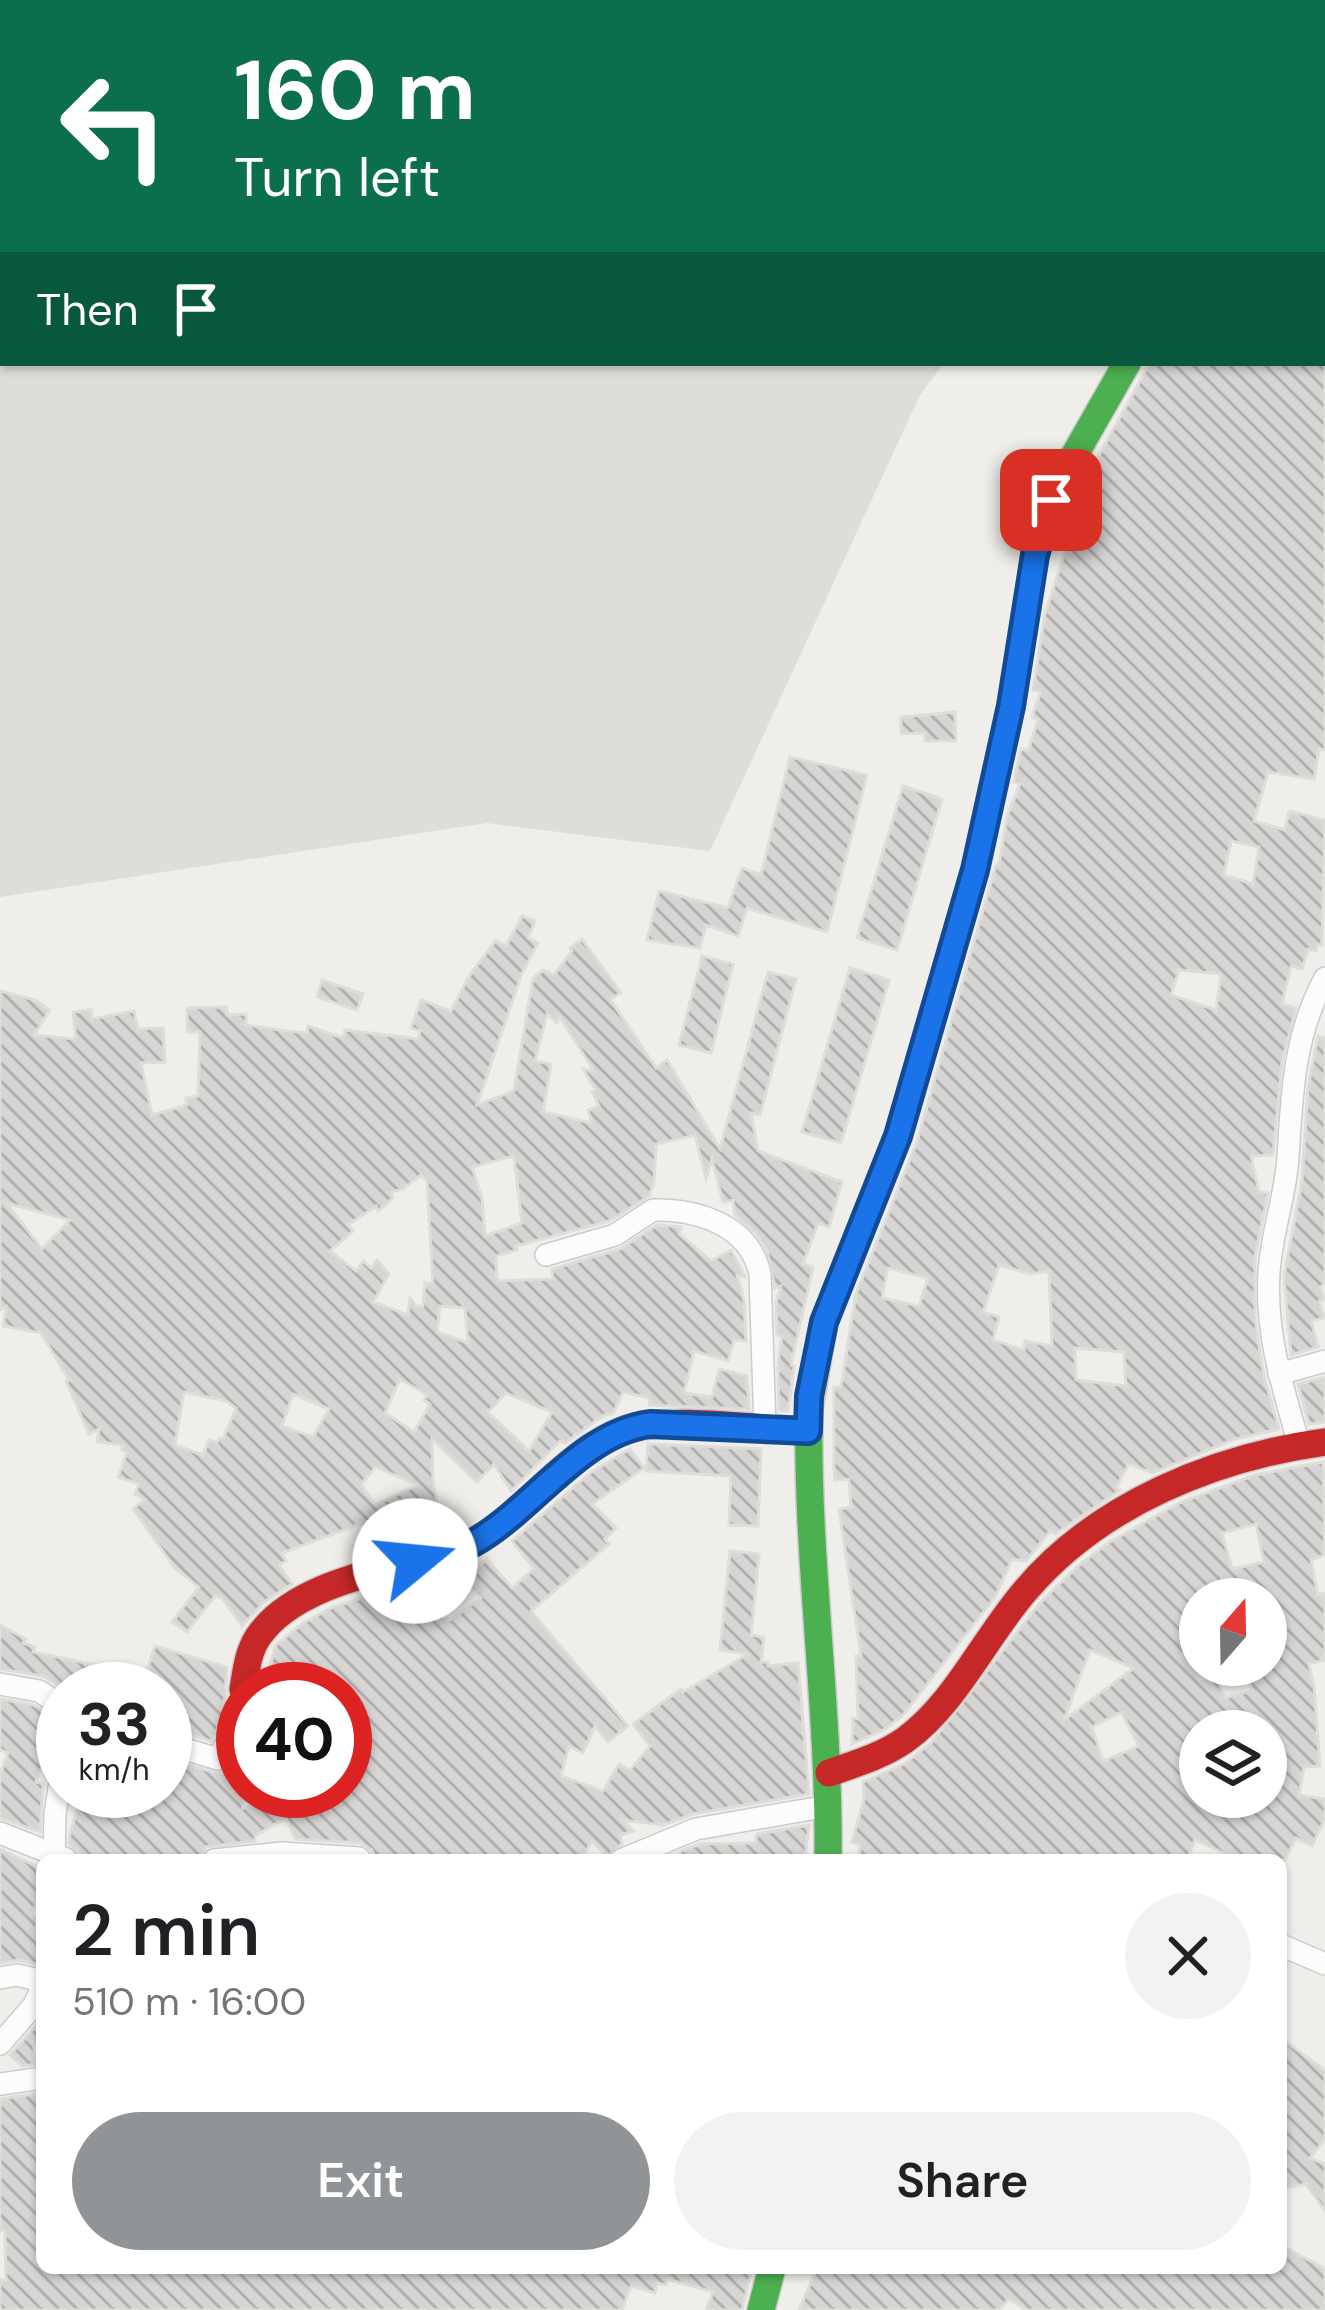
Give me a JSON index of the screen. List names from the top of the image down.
{
  "north": "top",
  "page": {
    "turn": ["160 m", "Turn left"],
    "then": "Then",
    "speed": "33 km/h",
    "limit": "40",
    "heading": ["2 min", "510 m · 16:00"],
    "buttons": ["Exit", "Share"]
  }
}
